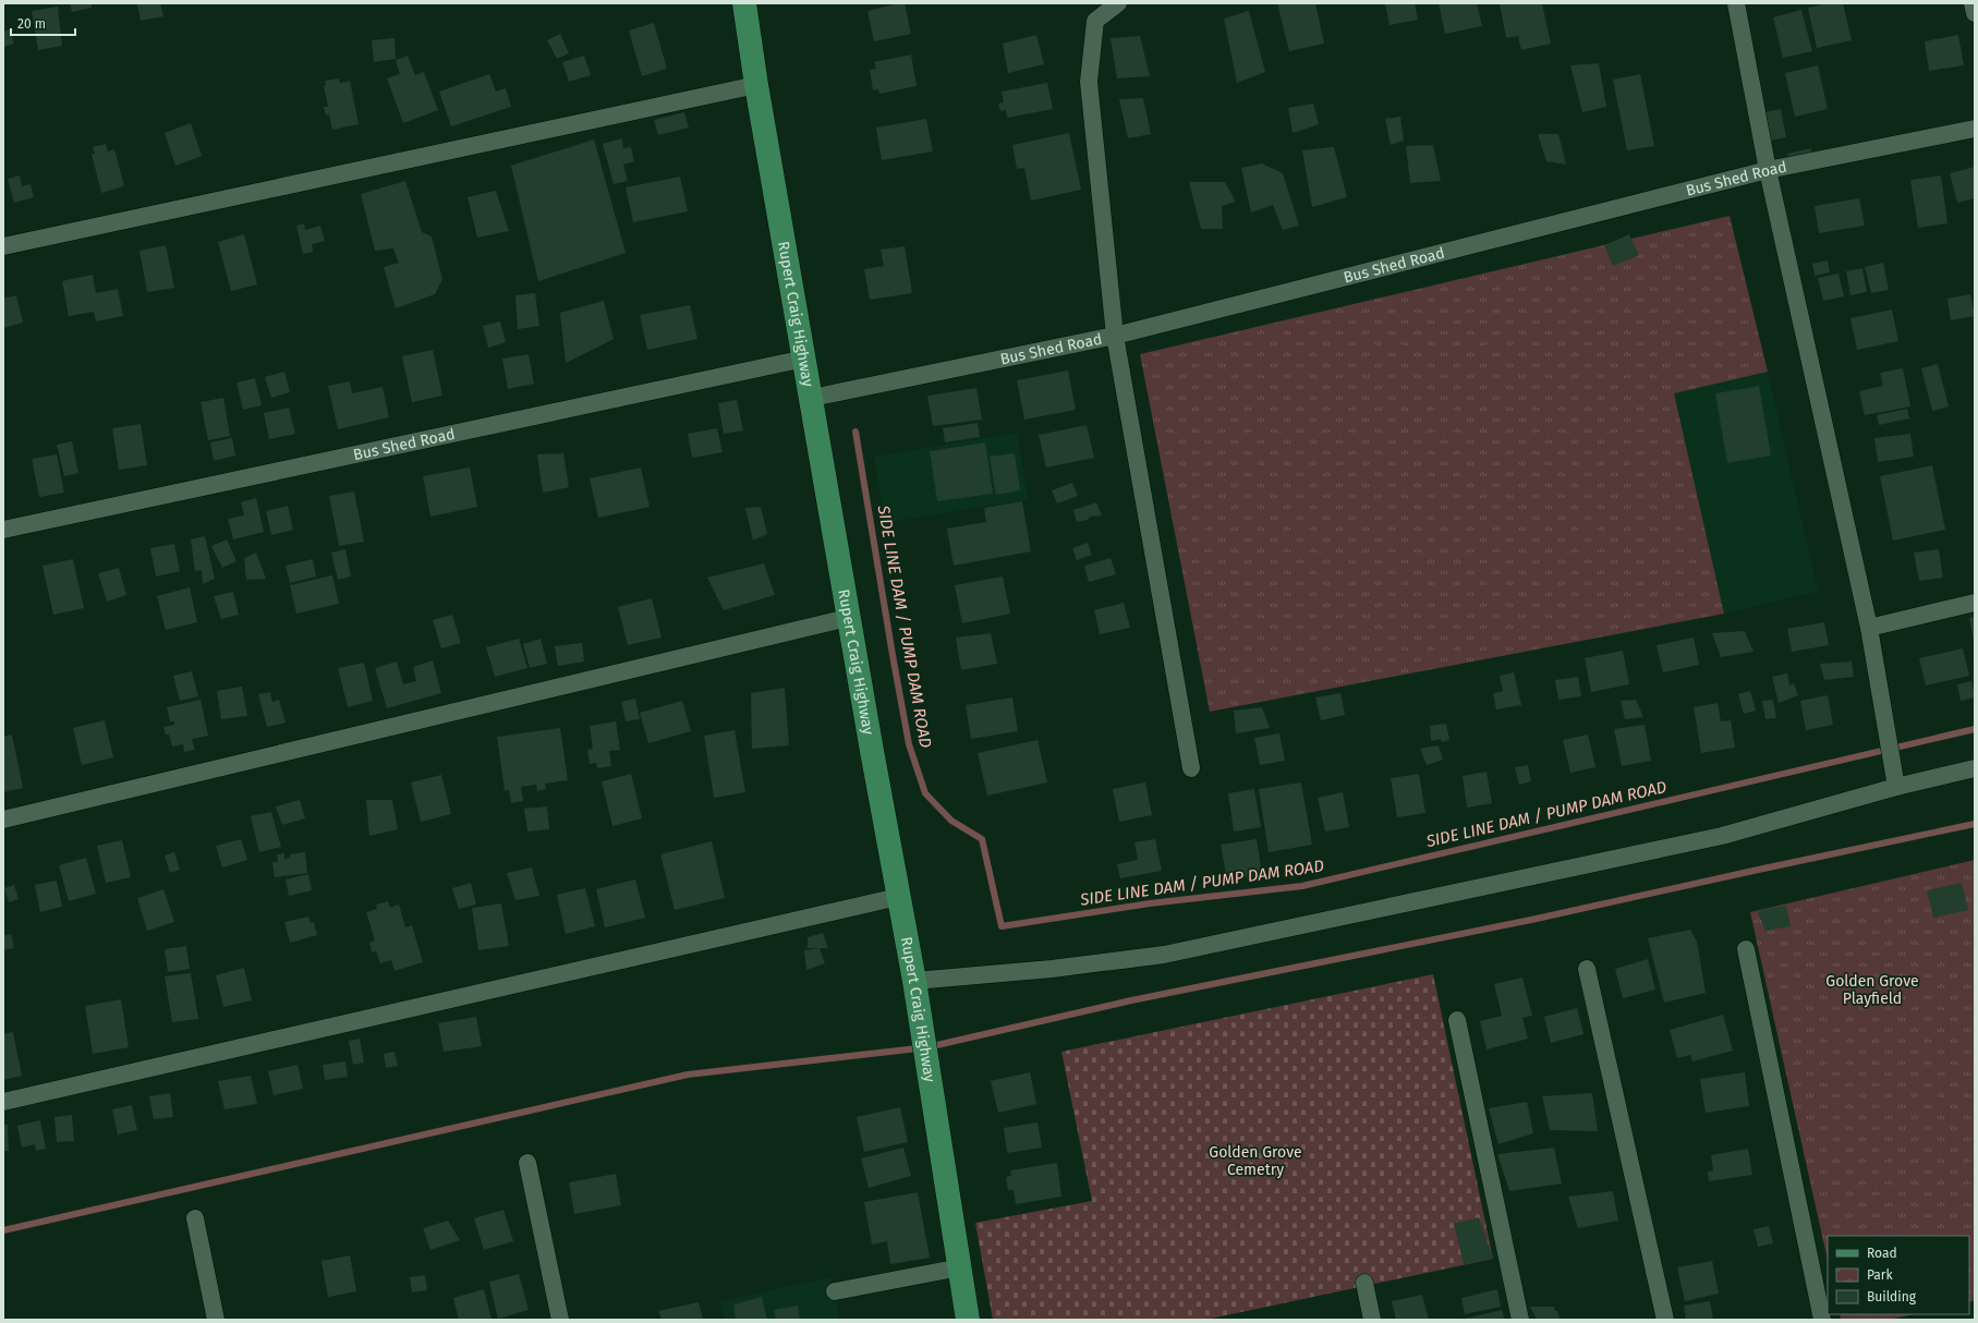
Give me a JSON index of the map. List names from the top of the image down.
{
  "streets": {
    "main road": ["Rupert Craig Highway"],
    "street": ["Bus Shed Road"]
  },
  "crossings": [
    ["Bus Shed Road", "Rupert Craig Highway"]
  ],
  "water": ["SIDE LINE DAM / PUMP DAM ROAD"],
  "parks": ["Golden Grove Playfield", "Golden Grove Cemetry"],
  "legend": ["Road", "Park", "Building"],
  "scale_bar": "20 m"
}
